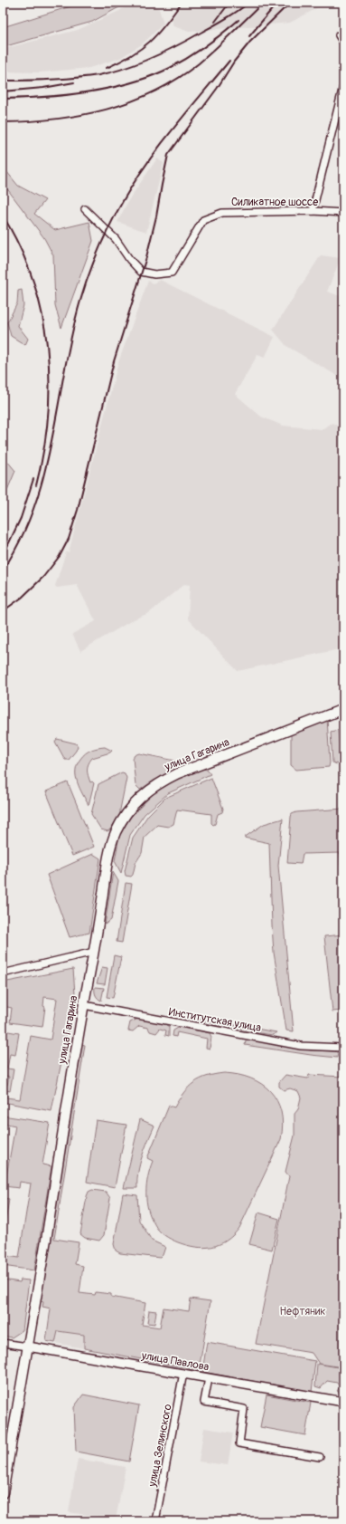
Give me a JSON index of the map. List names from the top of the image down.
{
  "streets": {
    "main road": ["улица Гагарина"],
    "street": [
      "Силикатное шоссе",
      "Институтская улица",
      "улица Павлова",
      "улица Зелинского"
    ]
  },
  "crossings": [
    ["улица Гагарина", "Институтская улица"],
    ["улица Гагарина", "улица Павлова"],
    ["улица Павлова", "улица Зелинского"]
  ],
  "parks": ["Нефтяник"]
}
